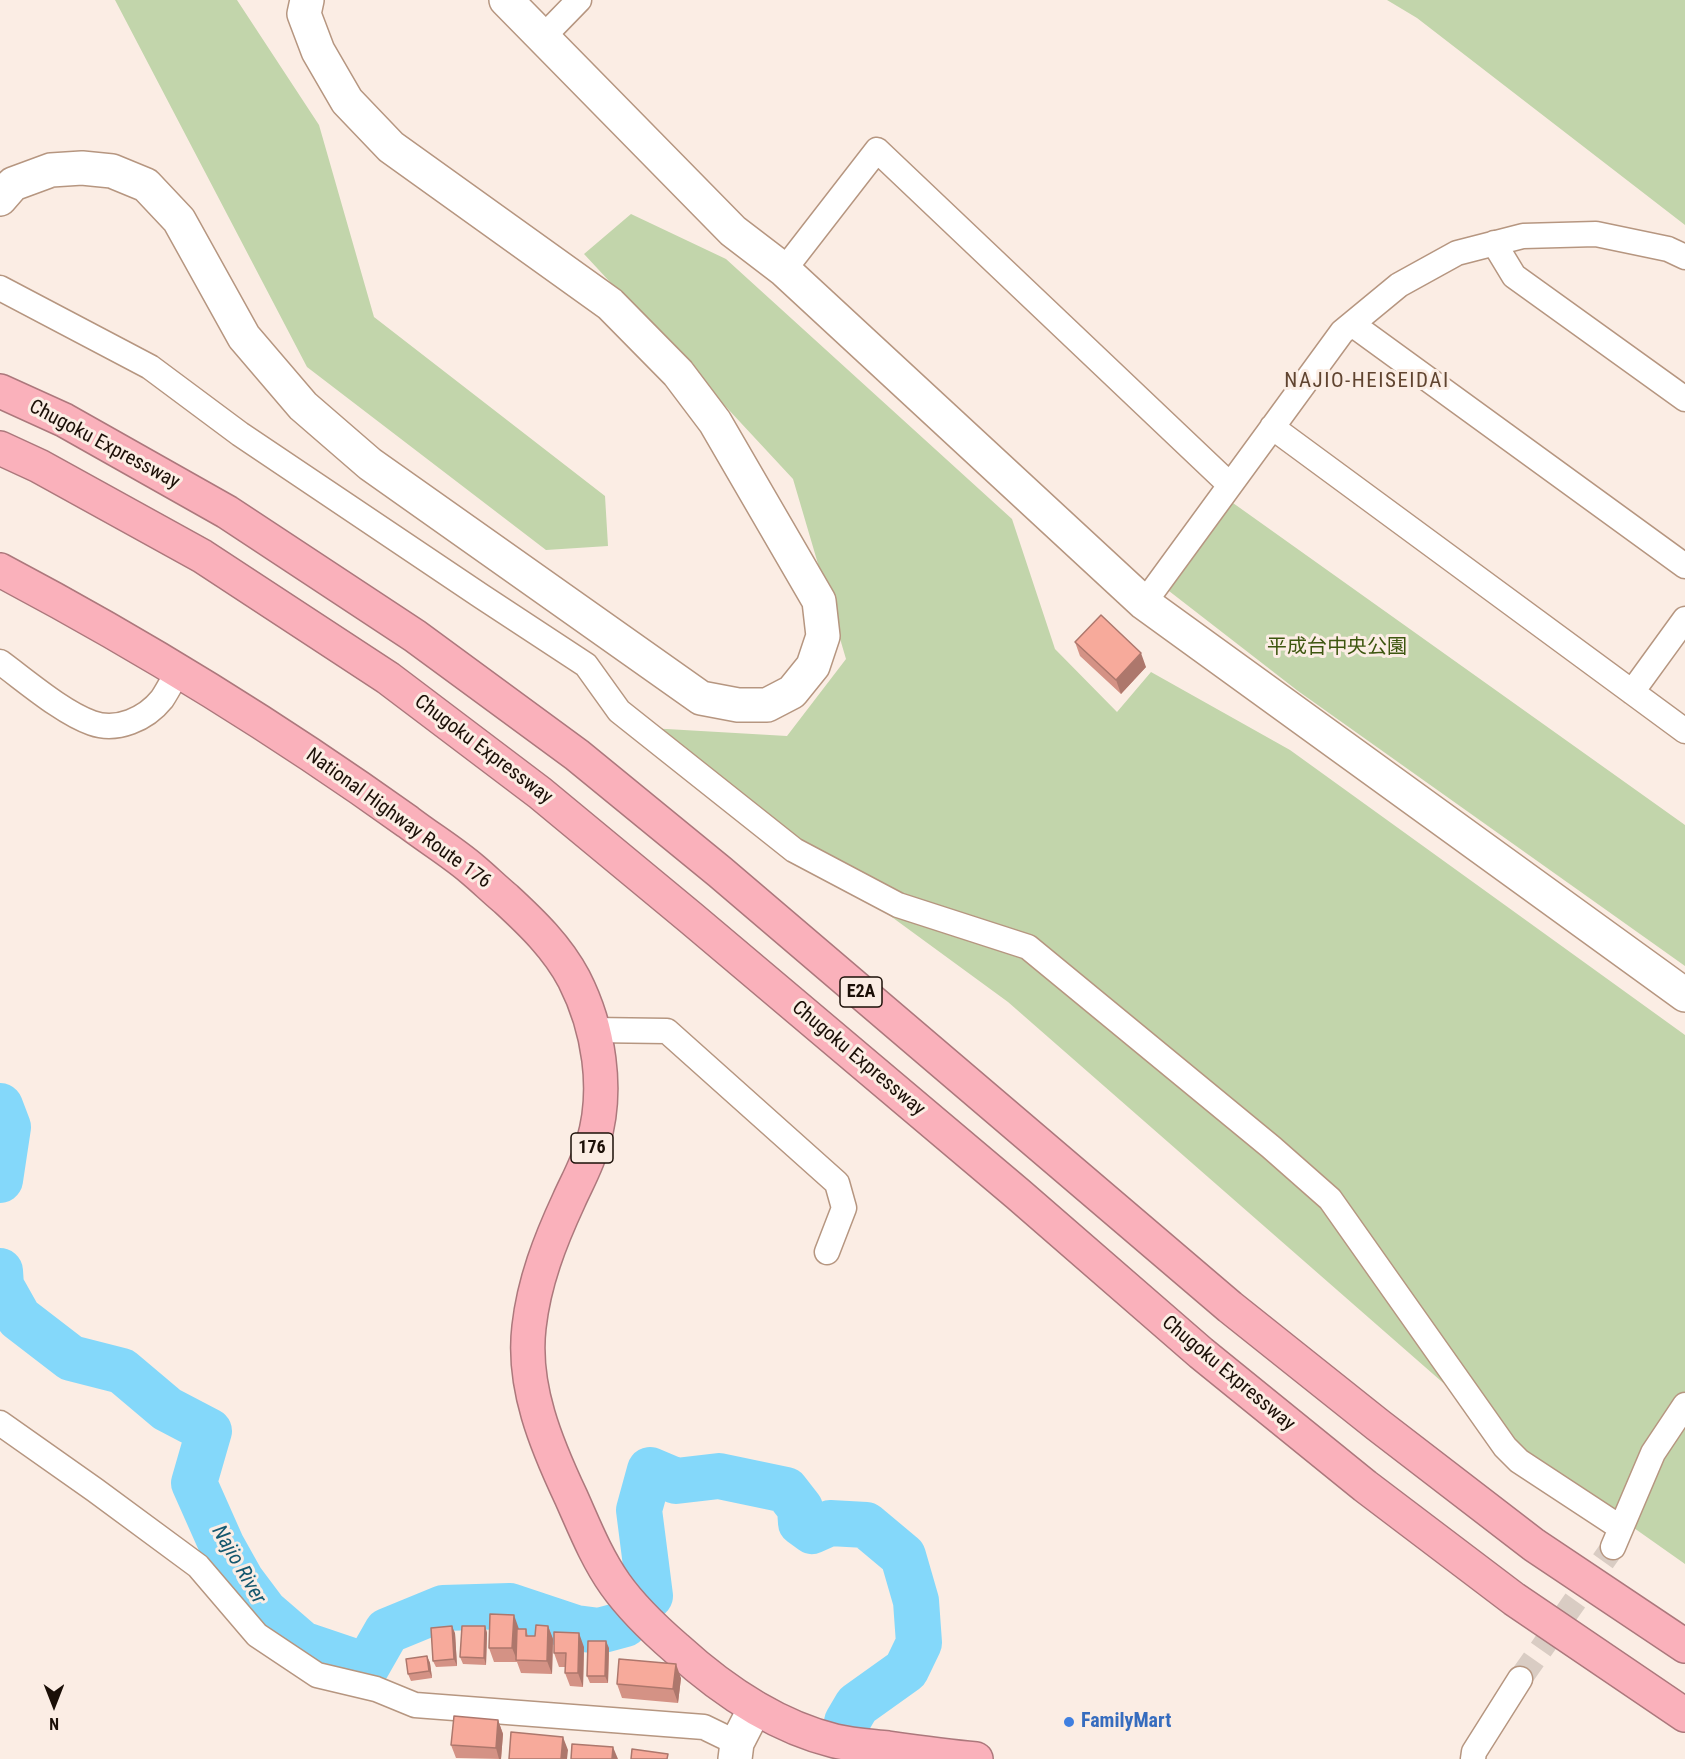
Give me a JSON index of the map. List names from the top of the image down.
{
  "streets": {
    "highway": [
      "Chugoku Expressway",
      "National Highway Route 176",
      "E2A",
      "176"
    ]
  },
  "districts": ["NAJIO-HEISEIDAI"],
  "water": ["Najio River"],
  "parks": ["平成台中央公園"],
  "places": ["FamilyMart"],
  "north": "bottom"
}
